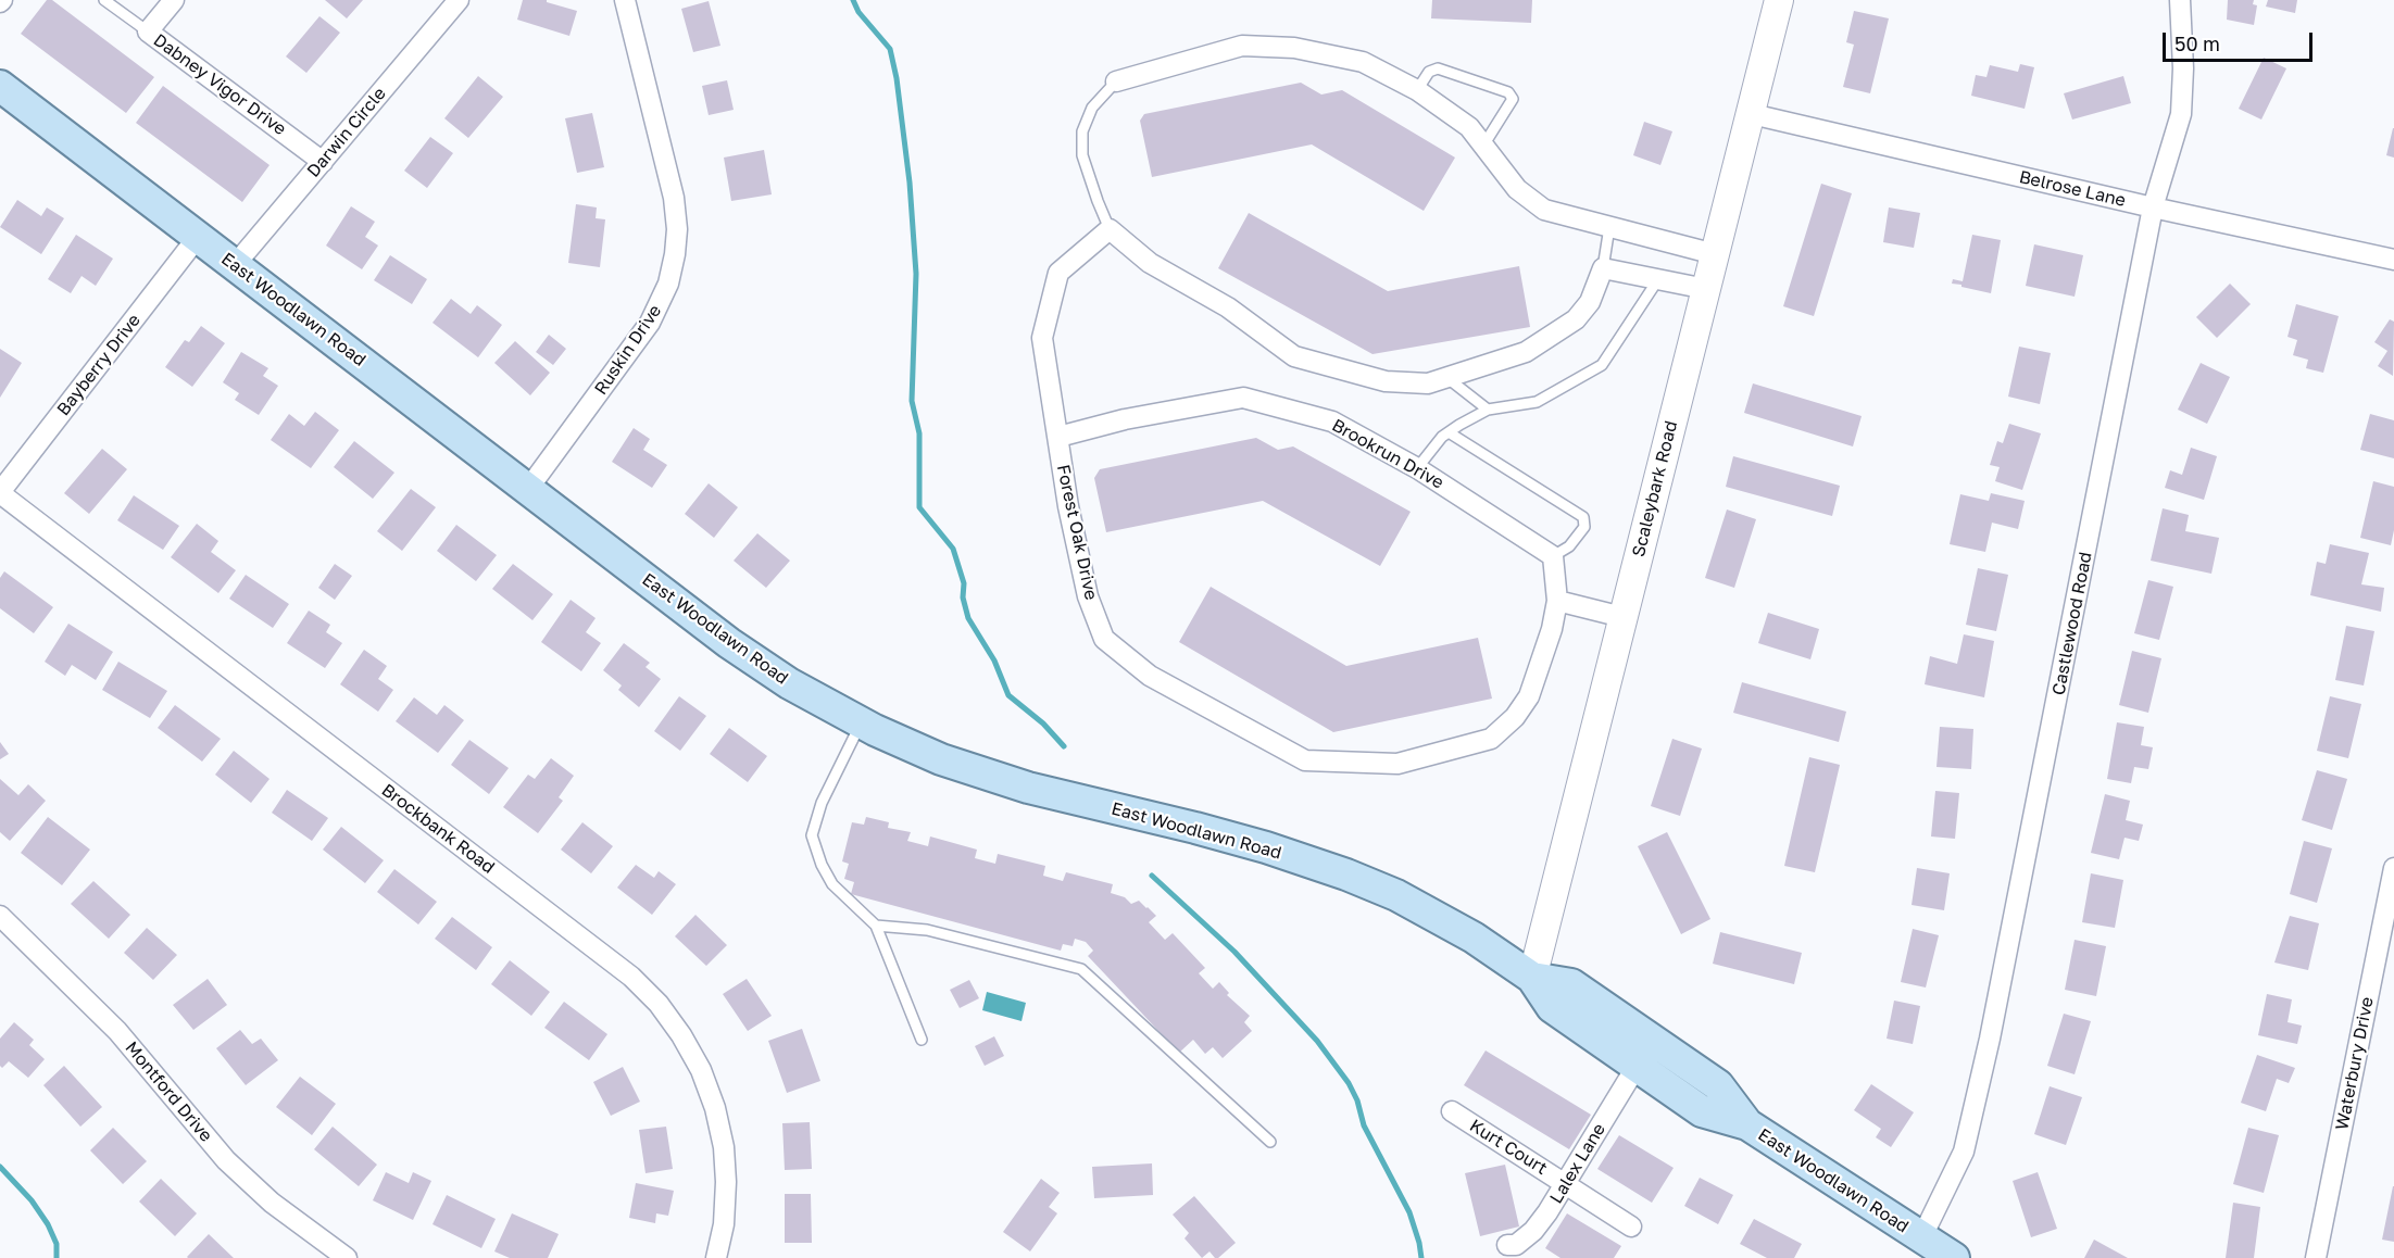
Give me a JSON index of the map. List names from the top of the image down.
{
  "streets": {
    "main road": ["East Woodlawn Road"],
    "street": [
      "Dabney Vigor Drive",
      "Darwin Circle",
      "Belrose Lane",
      "Ruskin Drive",
      "Bayberry Drive",
      "Brookrun Drive",
      "Scaleybark Road",
      "Forest Oak Drive",
      "Castlewood Road",
      "Brockbank Road",
      "Waterbury Drive",
      "Montford Drive",
      "Kurt Court",
      "Lalex Lane"
    ]
  },
  "crossings": [
    ["Dabney Vigor Drive", "Darwin Circle"],
    ["Darwin Circle", "East Woodlawn Road"],
    ["Belrose Lane", "Scaleybark Road"],
    ["Belrose Lane", "Castlewood Road"],
    ["East Woodlawn Road", "Ruskin Drive"],
    ["East Woodlawn Road", "Bayberry Drive"],
    ["East Woodlawn Road", "Scaleybark Road"],
    ["East Woodlawn Road", "Castlewood Road"],
    ["East Woodlawn Road", "Lalex Lane"],
    ["Bayberry Drive", "Brockbank Road"],
    ["Brookrun Drive", "Forest Oak Drive"],
    ["Kurt Court", "Lalex Lane"]
  ],
  "scale_bar": "50 m"
}
